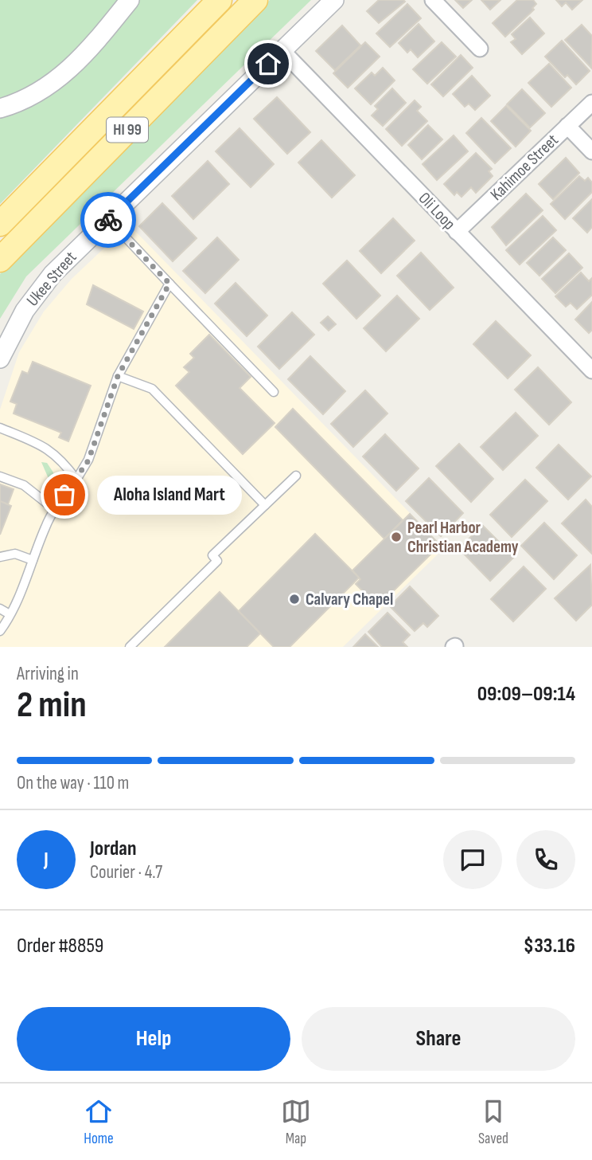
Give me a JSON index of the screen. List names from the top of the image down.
{
  "streets": {
    "main road": ["HI 99"],
    "street": ["Kahimoe Street", "Oli Loop", "Ukee Street"]
  },
  "crossings": [
    ["Kahimoe Street", "Oli Loop"],
    ["Oli Loop", "Ukee Street"]
  ],
  "places": ["Aloha Island Mart", "Pearl Harbor Christian Academy", "Calvary Chapel"],
  "page": {
    "bubble": "Aloha Island Mart",
    "heading": ["2 min", "Arriving in", "09:09–09:14"],
    "panel": [
      "Jordan",
      "Courier · 4.7",
      "Order #8859",
      "$33.16"
    ],
    "bar": "On the way · 110 m",
    "round": "J",
    "buttons": ["Help", "Share"],
    "tabs": ["Home", "Map", "Saved"]
  }
}
